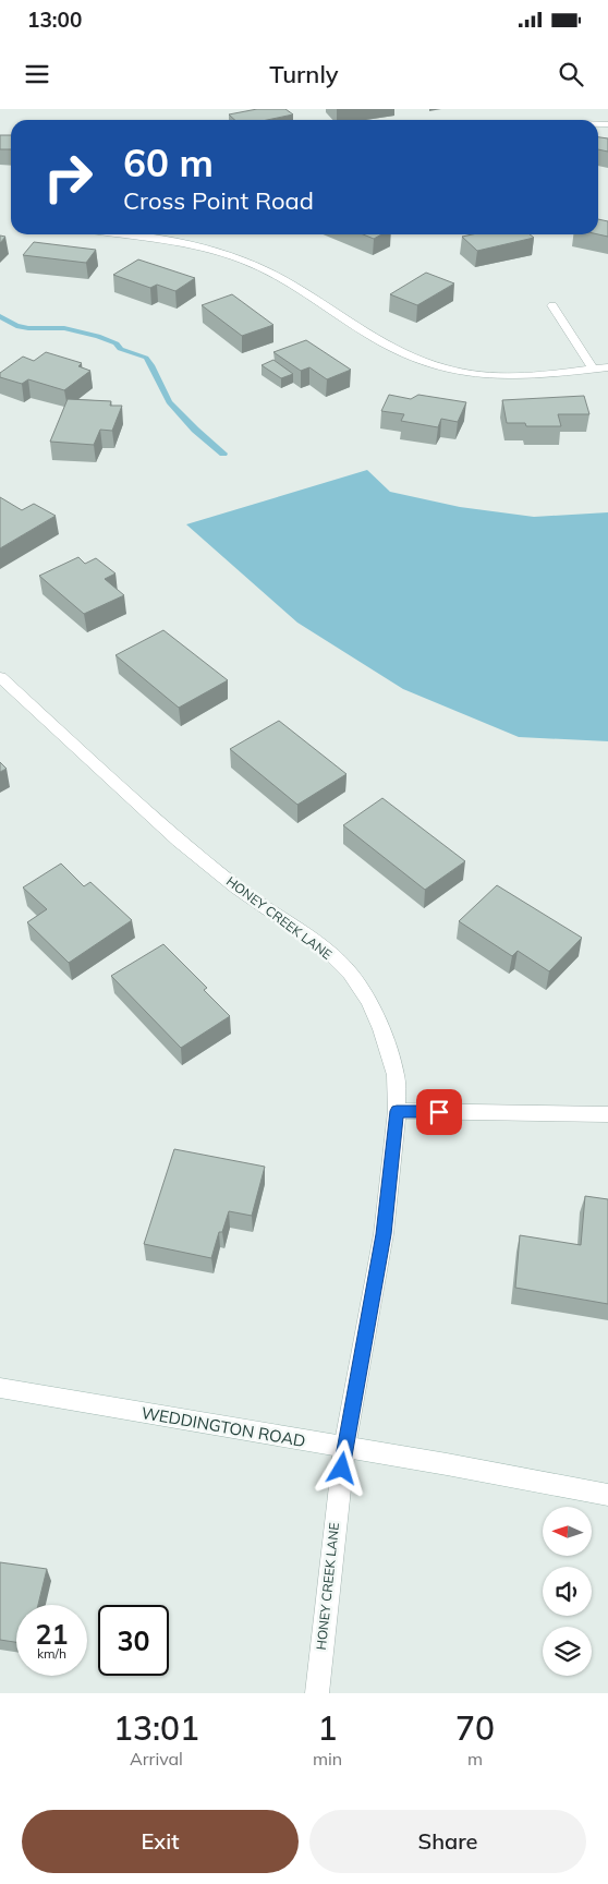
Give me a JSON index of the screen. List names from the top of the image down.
{
  "streets": {
    "street": ["HONEY CREEK LANE", "WEDDINGTON ROAD"]
  },
  "crossings": [
    ["HONEY CREEK LANE", "WEDDINGTON ROAD"]
  ],
  "north": "left",
  "page": {
    "status": "13:00",
    "header": "Turnly",
    "turn": ["60 m", "Cross Point Road"],
    "speed": "21 km/h",
    "limit": "30",
    "eta": [
      "13:01",
      "Arrival",
      "1",
      "min",
      "70",
      "m"
    ],
    "buttons": ["Exit", "Share"]
  }
}
